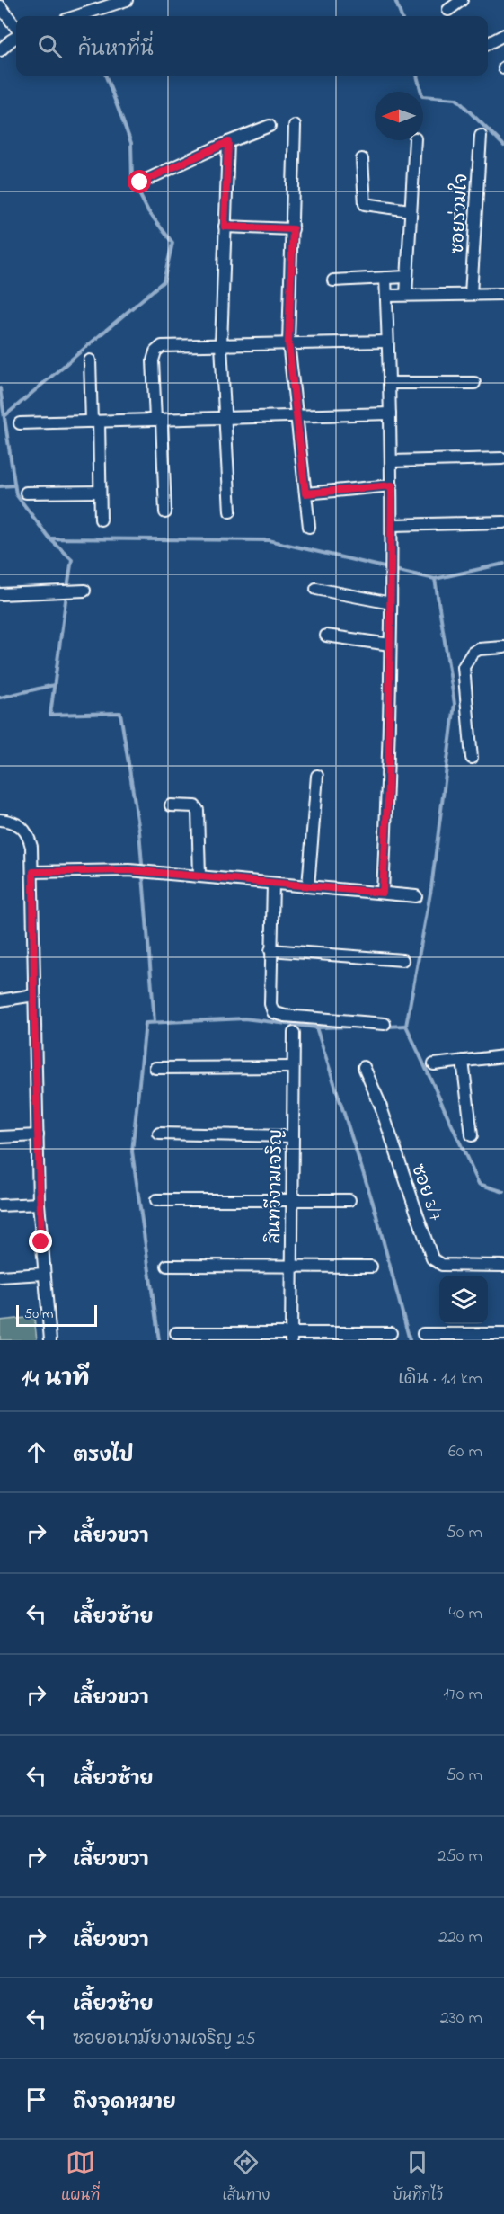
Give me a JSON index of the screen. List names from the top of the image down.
{
  "streets": {
    "street": ["ซอยร่วมใจ", "สินทวีงามเจริญ", "ซอย 3/7"]
  },
  "scale_bar": "50 m",
  "north": "left",
  "page": {
    "search": "ค้นหาที่นี่",
    "scale": "50 m",
    "heading": ["14 นาที", "เดิน · 1.1 km"],
    "list": [
      ["ตรงไป", "60 m"],
      ["เลี้ยวขวา", "50 m"],
      ["เลี้ยวซ้าย", "40 m"],
      ["เลี้ยวขวา", "170 m"],
      ["เลี้ยวซ้าย", "50 m"],
      ["เลี้ยวขวา", "250 m"],
      ["เลี้ยวขวา", "220 m"],
      ["เลี้ยวซ้าย", "ซอยอนามัยงามเจริญ 25", "230 m"],
      "ถึงจุดหมาย"
    ],
    "nav": ["แผนที่", "เส้นทาง", "บันทึกไว้"]
  }
}
